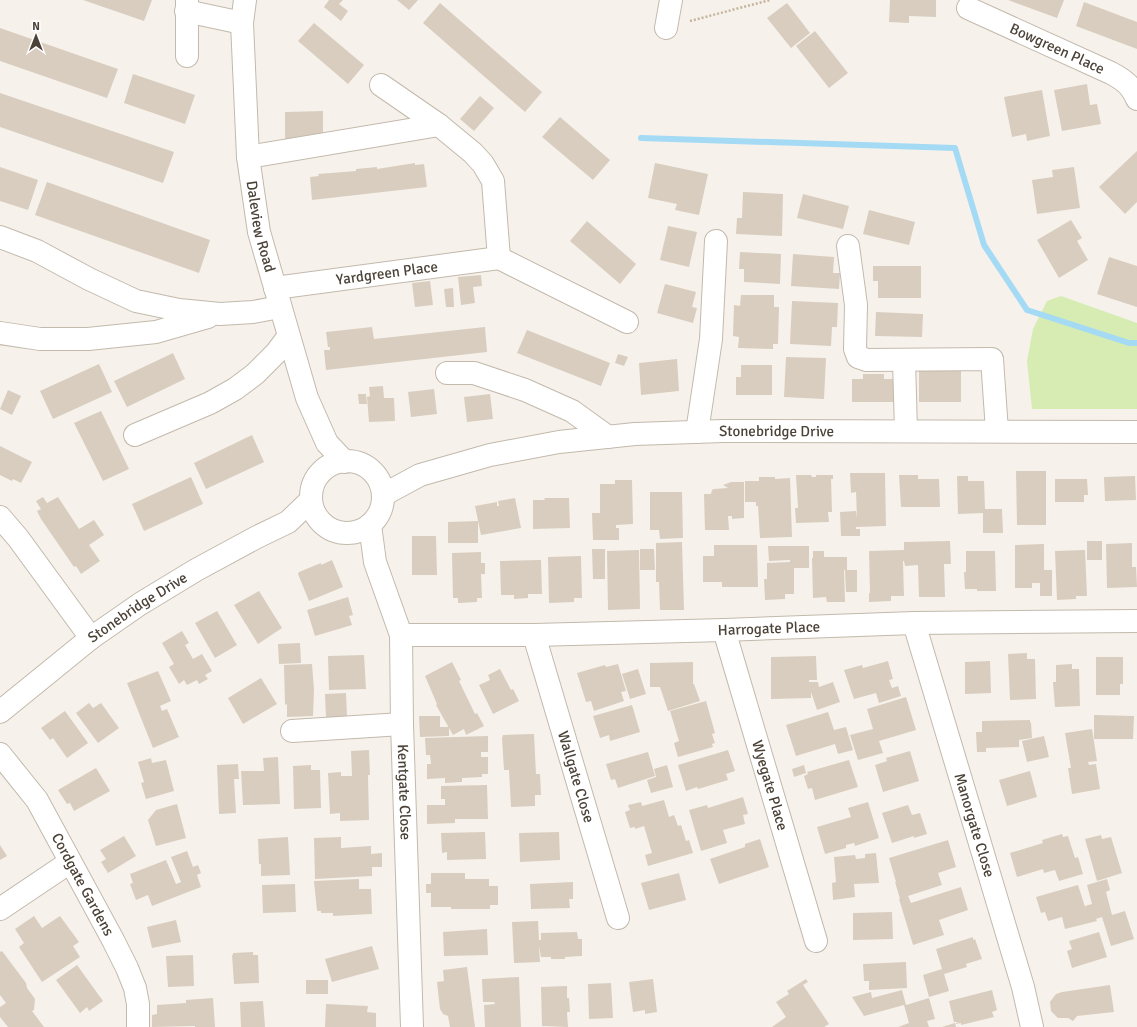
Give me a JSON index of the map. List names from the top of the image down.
{
  "streets": {
    "street": [
      "Bowgreen Place",
      "Daleview Road",
      "Yardgreen Place",
      "Stonebridge Drive",
      "Harrogate Place",
      "Wallgate Close",
      "Wyegate Place",
      "Kentgate Close",
      "Manorgate Close",
      "Cordgate Gardens"
    ]
  },
  "crossings": [
    ["Daleview Road", "Yardgreen Place"],
    ["Daleview Road", "Stonebridge Drive"],
    ["Daleview Road", "Kentgate Close"],
    ["Stonebridge Drive", "Kentgate Close"],
    ["Harrogate Place", "Wallgate Close"],
    ["Harrogate Place", "Wyegate Place"],
    ["Harrogate Place", "Kentgate Close"],
    ["Harrogate Place", "Manorgate Close"]
  ],
  "north": "top"
}
